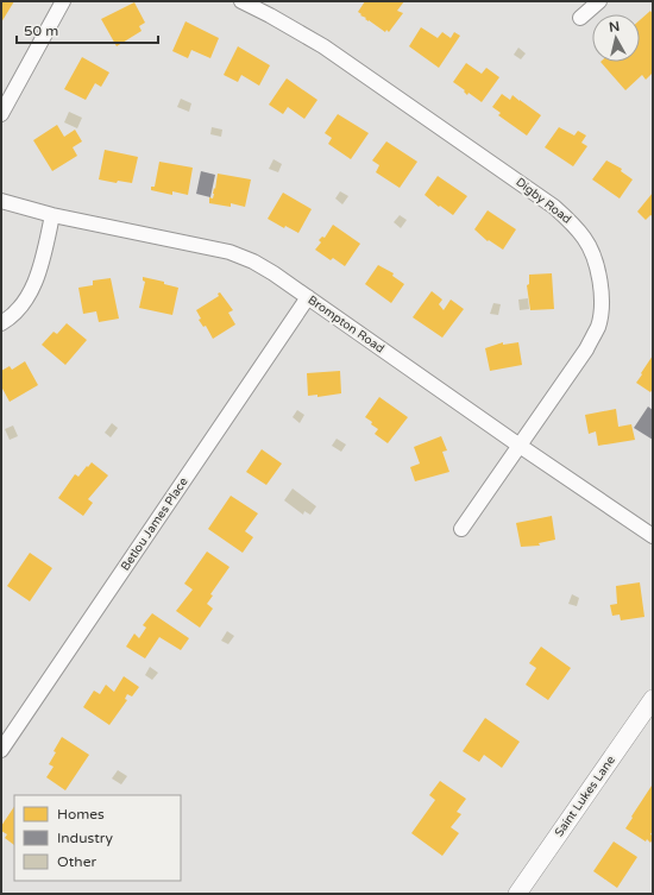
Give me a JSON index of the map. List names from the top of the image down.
{
  "streets": {
    "street": [
      "Digby Road",
      "Brompton Road",
      "Betlou James Place",
      "Saint Lukes Lane"
    ]
  },
  "crossings": [
    ["Digby Road", "Brompton Road"],
    ["Brompton Road", "Betlou James Place"]
  ],
  "legend": ["Homes", "Industry", "Other"],
  "scale_bar": "50 m",
  "north": "top"
}
